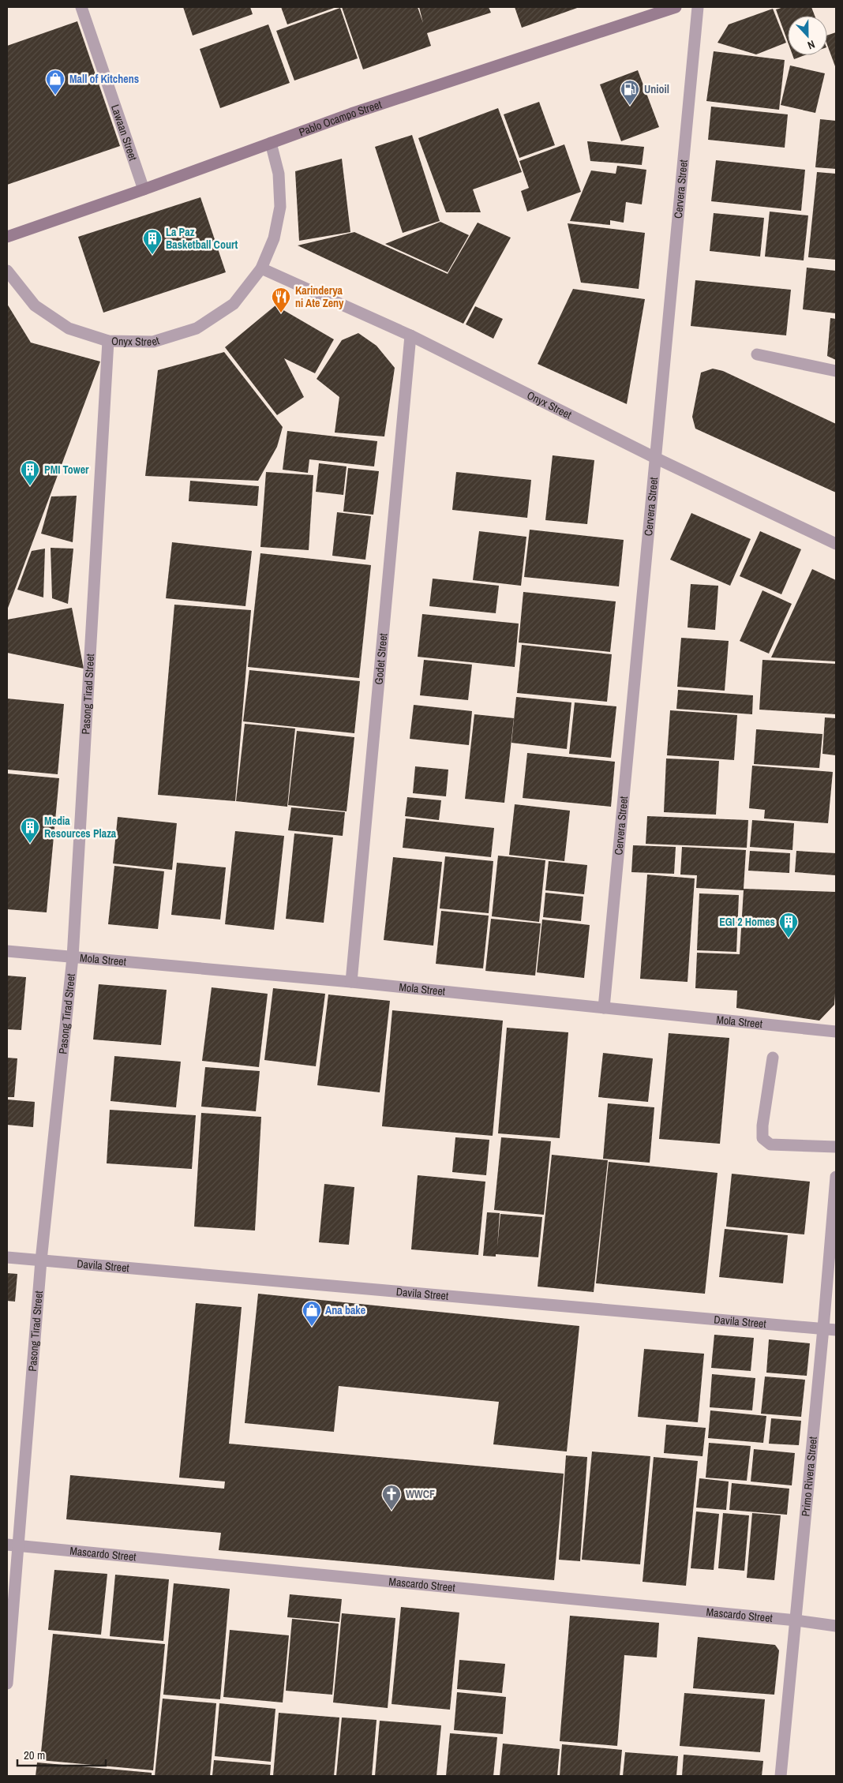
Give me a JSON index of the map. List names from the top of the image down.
{
  "streets": {
    "main road": ["Pablo Ocampo Street"],
    "street": [
      "Lawaan Street",
      "Cervera Street",
      "Onyx Street",
      "Godet Street",
      "Pasong Tirad Street",
      "Mola Street",
      "Davila Street",
      "Primo Rivera Street",
      "Mascardo Street"
    ]
  },
  "crossings": [
    ["Pablo Ocampo Street", "Lawaan Street"],
    ["Pablo Ocampo Street", "Onyx Street"],
    ["Cervera Street", "Onyx Street"],
    ["Cervera Street", "Mola Street"],
    ["Onyx Street", "Godet Street"],
    ["Onyx Street", "Pasong Tirad Street"],
    ["Godet Street", "Mola Street"],
    ["Pasong Tirad Street", "Mola Street"],
    ["Pasong Tirad Street", "Davila Street"],
    ["Pasong Tirad Street", "Mascardo Street"],
    ["Davila Street", "Primo Rivera Street"],
    ["Primo Rivera Street", "Mascardo Street"]
  ],
  "places": {
    "shop": ["Mall of Kitchens", "Ana bake"],
    "fuel station": ["Unioil"],
    "building": [
      "La Paz Basketball Court",
      "PMI Tower",
      "Media Resources Plaza",
      "EGI 2 Homes"
    ],
    "restaurant": ["Karinderya ni Ate Zeny"],
    "church": ["WWCF"]
  },
  "scale_bar": "20 m",
  "north": "bottom"
}
